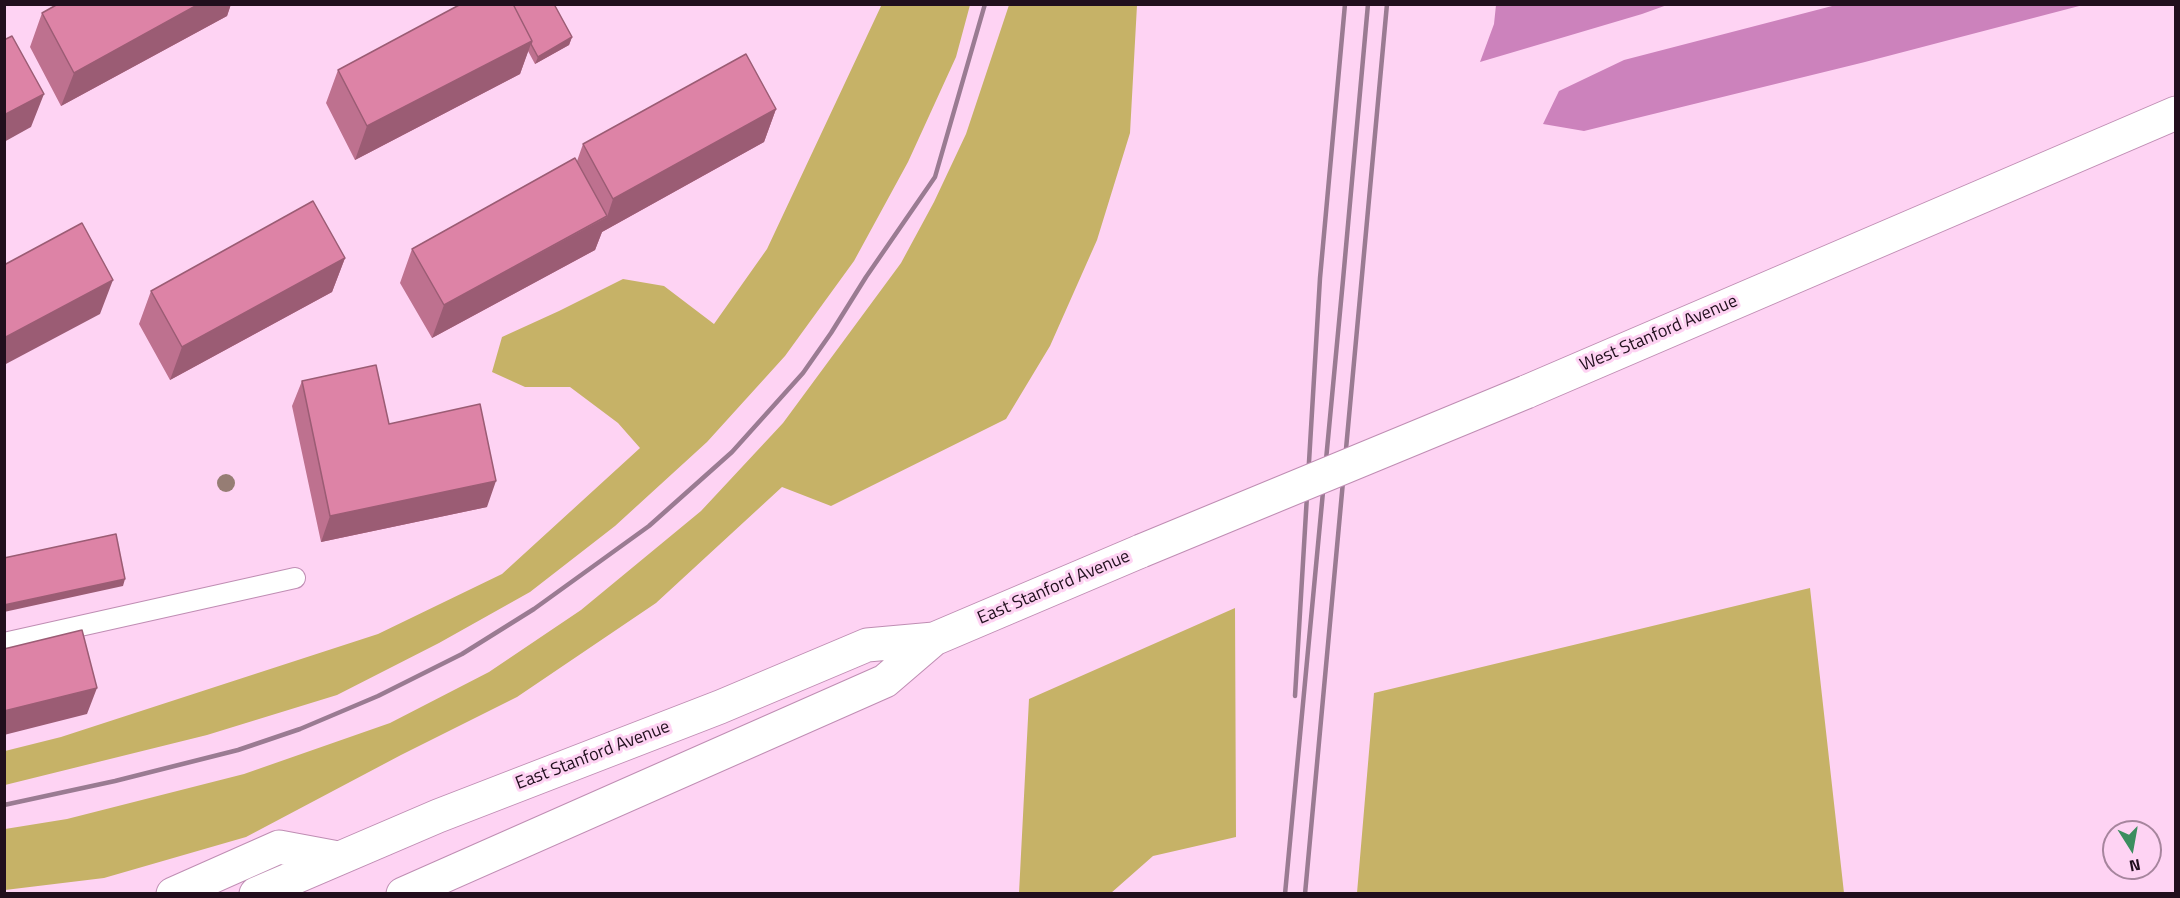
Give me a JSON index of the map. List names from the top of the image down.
{
  "streets": {
    "main road": ["West Stanford Avenue", "East Stanford Avenue"]
  },
  "crossings": [
    ["West Stanford Avenue", "East Stanford Avenue"]
  ],
  "north": "bottom"
}
